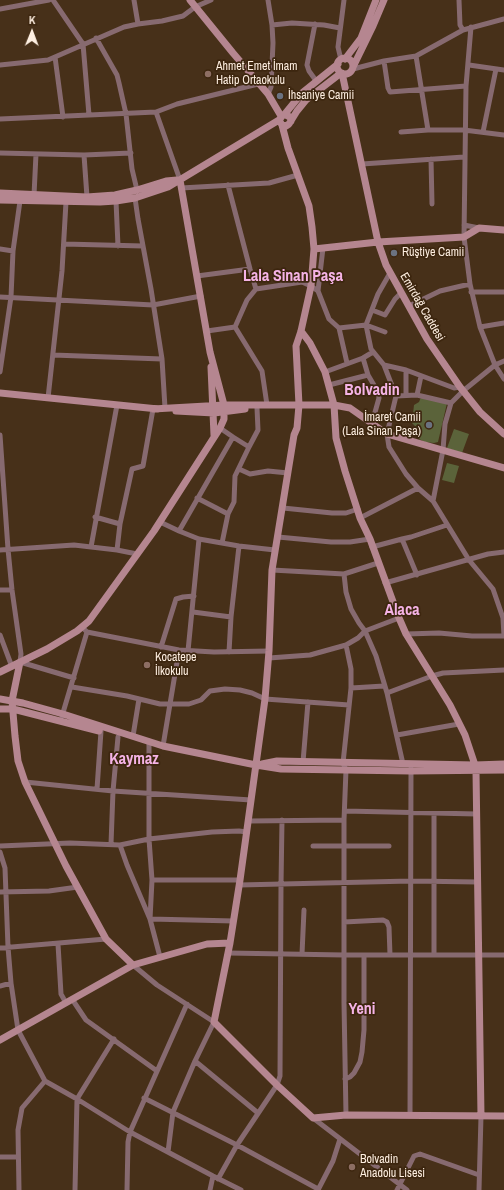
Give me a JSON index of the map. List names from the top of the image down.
{
  "streets": {
    "street": ["Emirdağ Caddesi"]
  },
  "districts": [
    "Lala Sinan Paşa",
    "Bolvadin",
    "Alaca",
    "Kaymaz",
    "Yeni"
  ],
  "places": [
    "Ahmet Emet İmam Hatip Ortaokulu",
    "İhsaniye Camii",
    "Rüştiye Camii",
    "İmaret Camii (Lala Sinan Paşa)",
    "Kocatepe İlkokulu",
    "Bolvadin Anadolu Lisesi"
  ],
  "north": "top"
}
